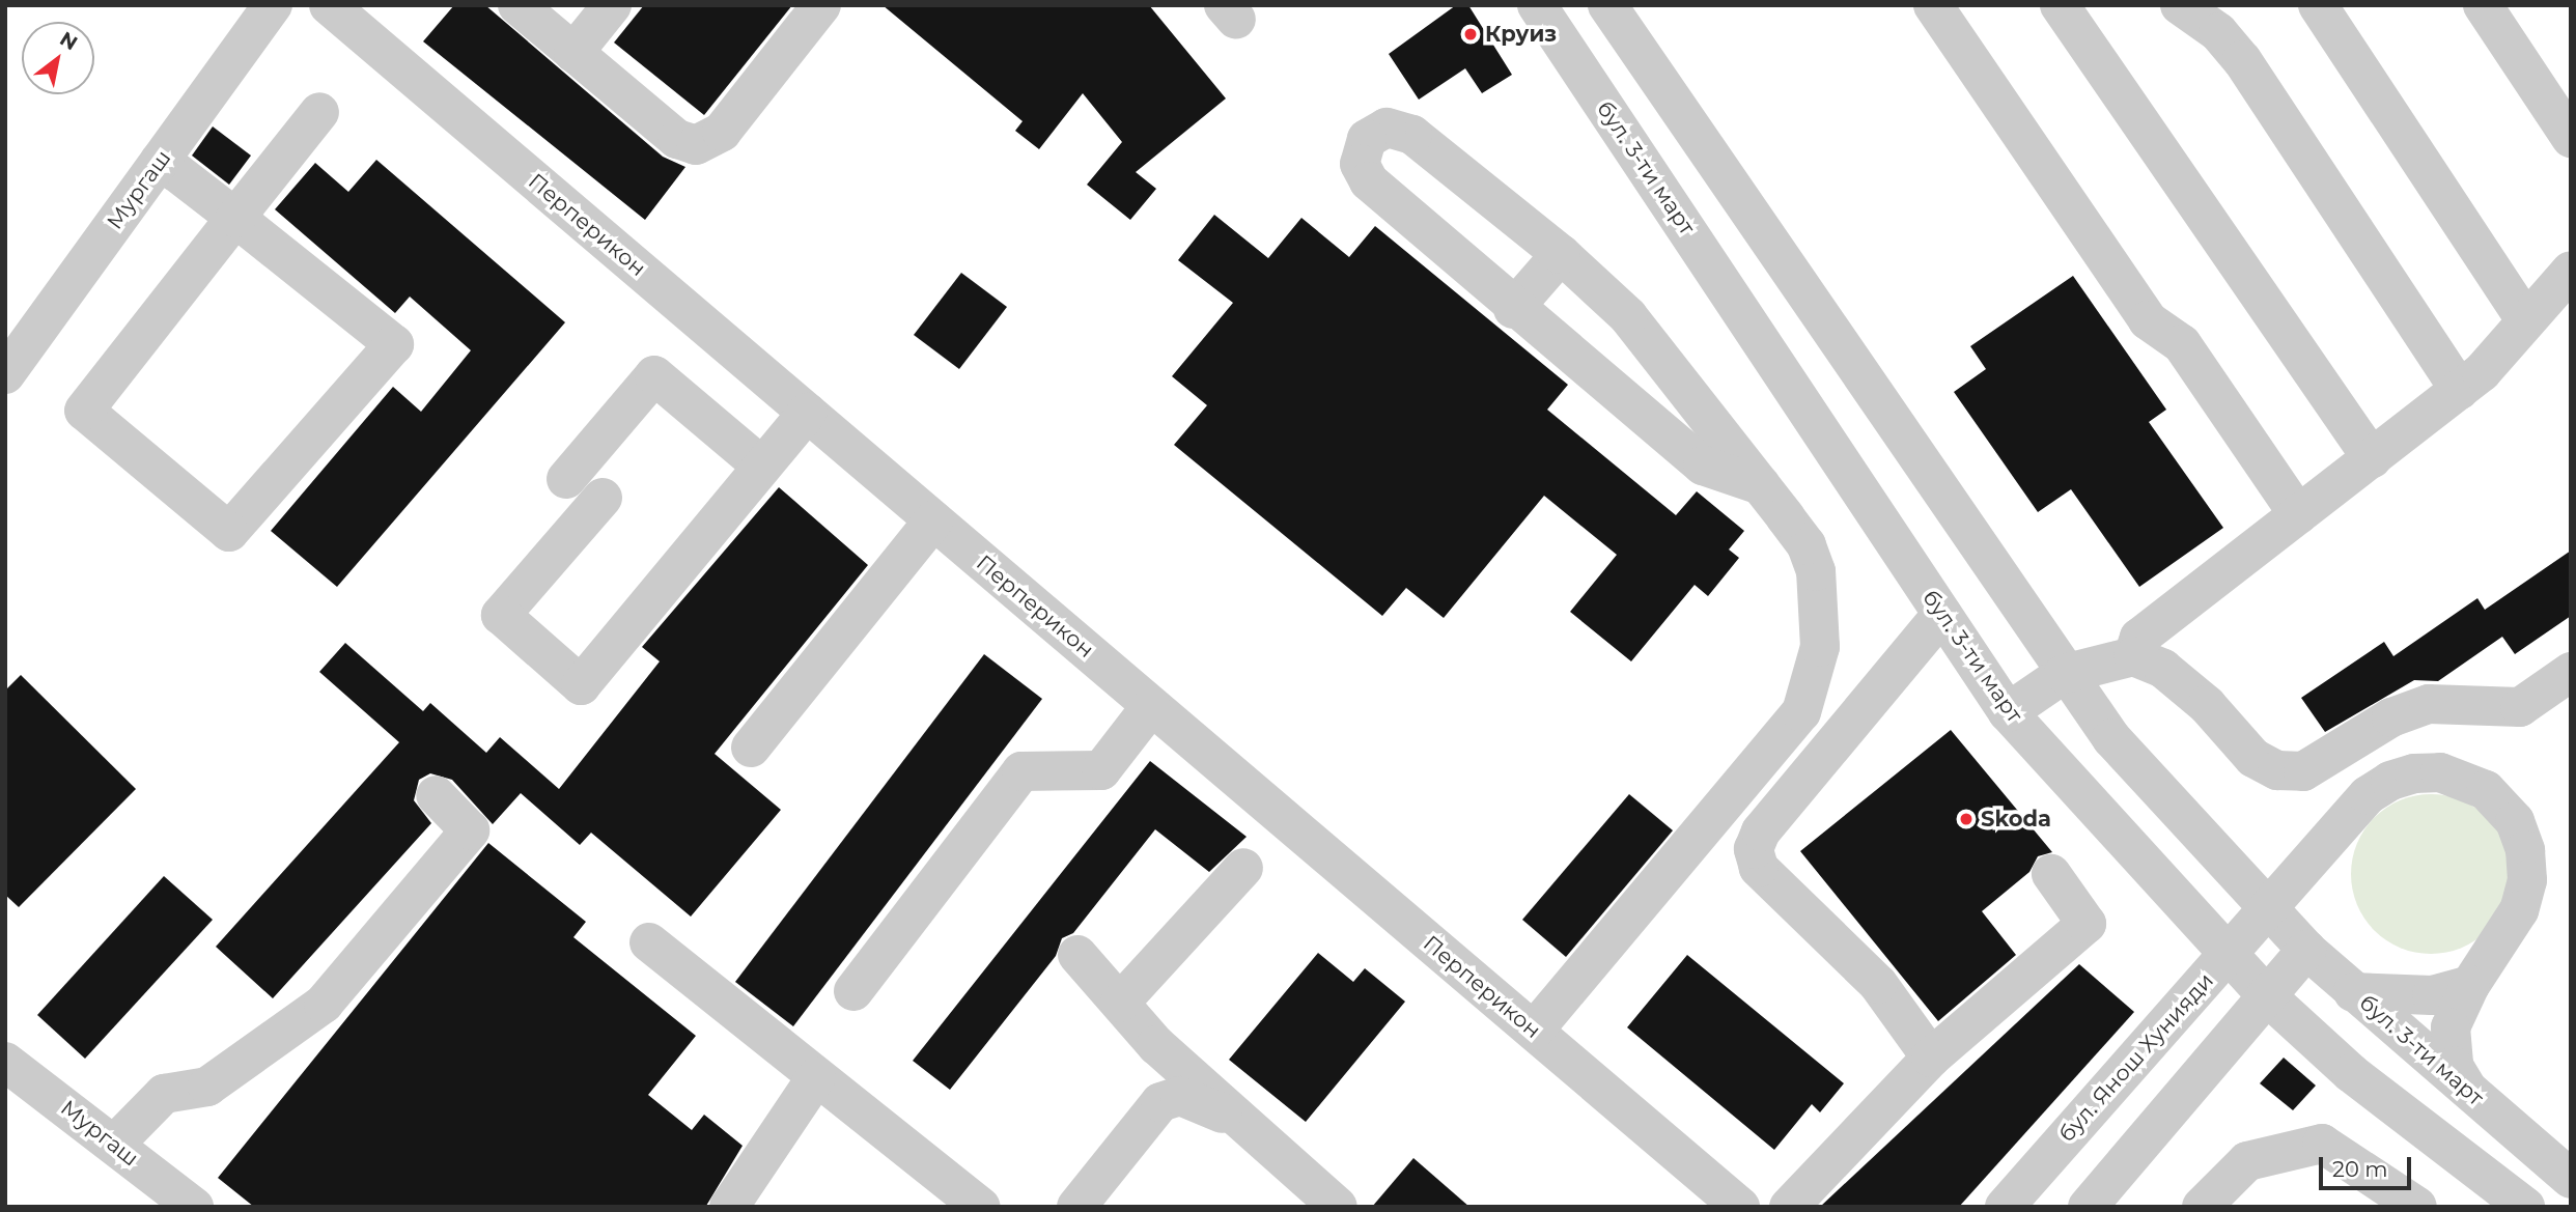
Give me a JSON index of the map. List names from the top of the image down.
{
  "streets": {
    "street": [
      "бул. 3-ти март",
      "Мургаш",
      "Перперикон",
      "бул. Янош Хунияди"
    ]
  },
  "crossings": [
    ["бул. 3-ти март", "бул. Янош Хунияди"]
  ],
  "places": ["Круиз", "Skoda"],
  "scale_bar": "20 m",
  "north": "top right"
}
